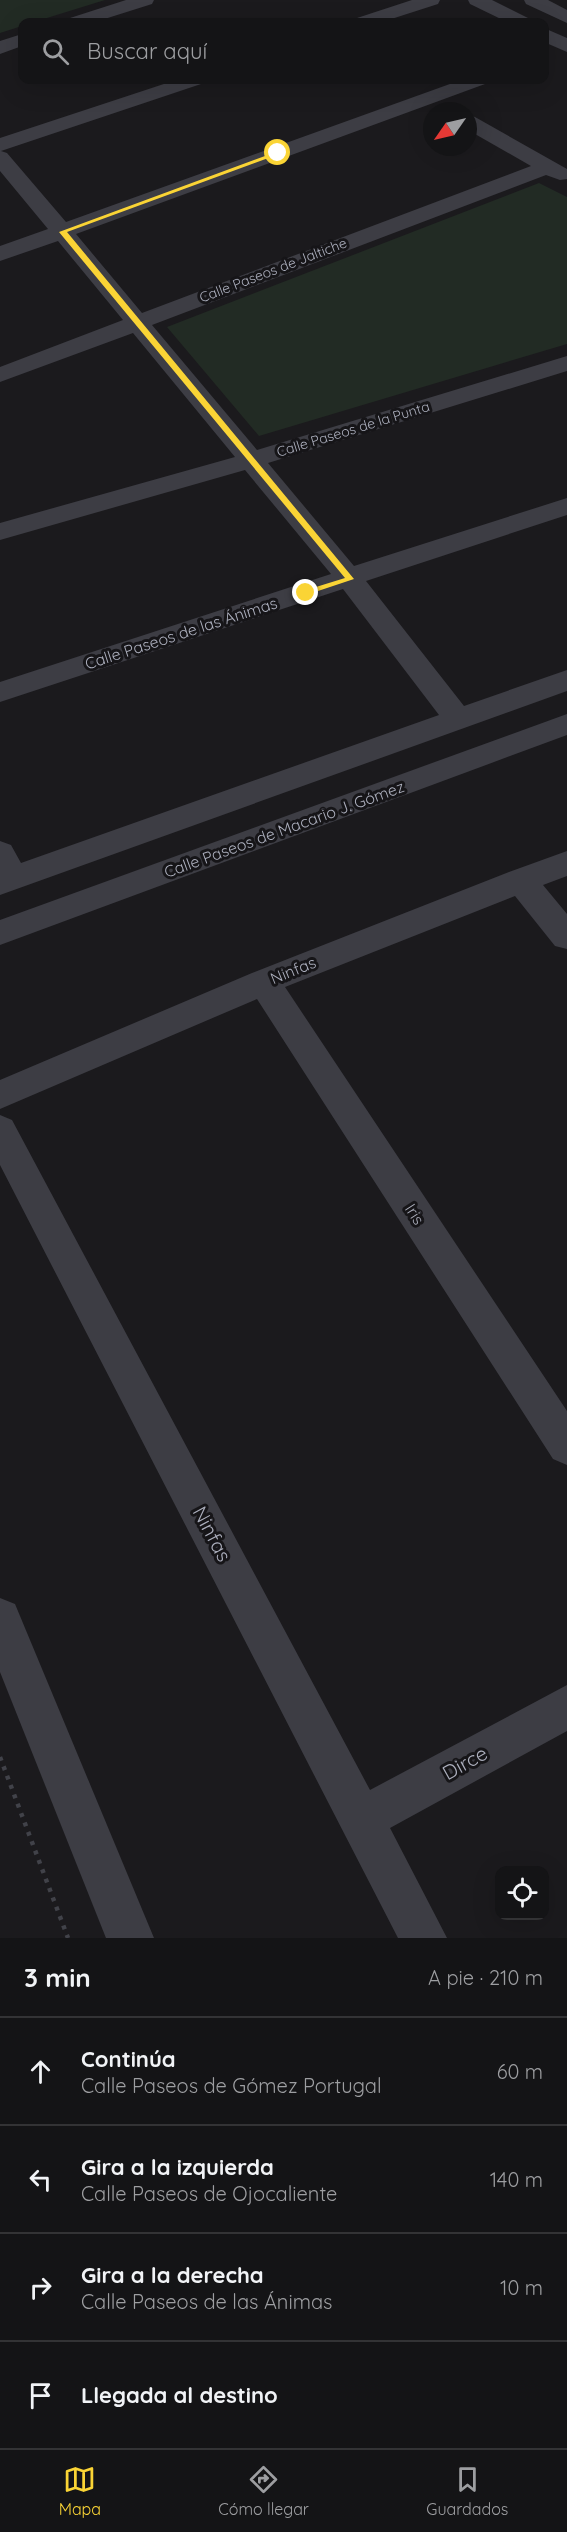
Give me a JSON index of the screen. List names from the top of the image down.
{
  "streets": {
    "street": [
      "Calle Paseos de Jaltiche",
      "Calle Paseos de la Punta",
      "Calle Paseos de las Ánimas",
      "Calle Paseos de Macario J. Gómez",
      "Ninfas",
      "Iris",
      "Dirce"
    ]
  },
  "crossings": [
    ["Ninfas", "Iris"],
    ["Ninfas", "Dirce"]
  ],
  "north": "bottom left",
  "page": {
    "search": "Buscar aquí",
    "heading": ["3 min", "A pie · 210 m"],
    "list": [
      ["Continúa", "Calle Paseos de Gómez Portugal", "60 m"],
      ["Gira a la izquierda", "Calle Paseos de Ojocaliente", "140 m"],
      ["Gira a la derecha", "Calle Paseos de las Ánimas", "10 m"],
      "Llegada al destino"
    ],
    "nav": ["Mapa", "Cómo llegar", "Guardados"]
  }
}
